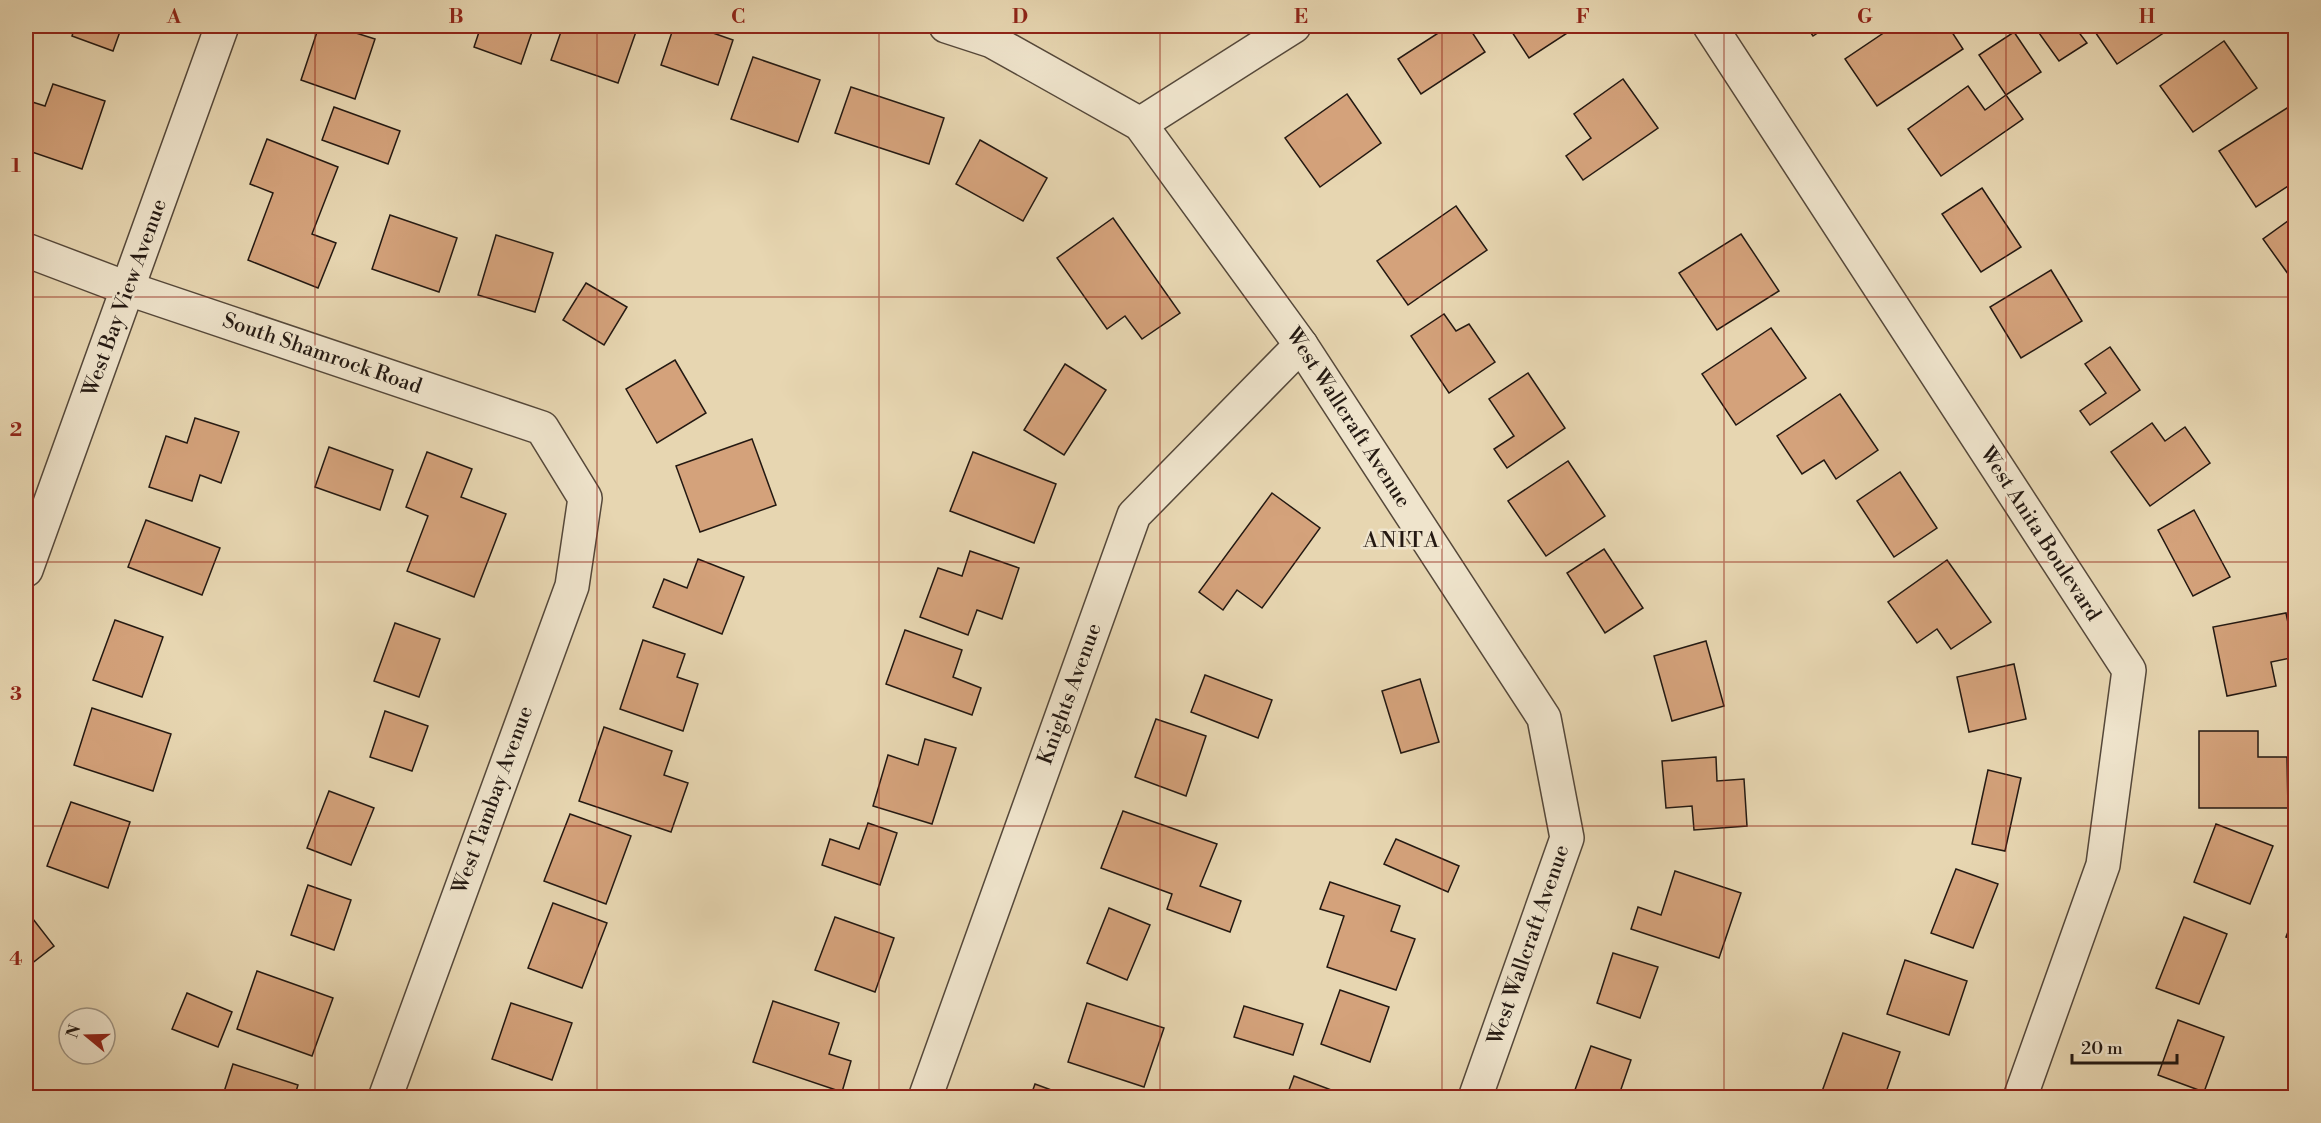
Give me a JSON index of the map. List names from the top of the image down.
{
  "streets": {
    "street": [
      "West Bay View Avenue",
      "South Shamrock Road",
      "West Wallcraft Avenue",
      "West Anita Boulevard",
      "Knights Avenue",
      "West Tambay Avenue"
    ]
  },
  "crossings": [
    ["West Bay View Avenue", "South Shamrock Road"],
    ["South Shamrock Road", "West Tambay Avenue"],
    ["West Wallcraft Avenue", "Knights Avenue"]
  ],
  "districts": ["ANITA"],
  "scale_bar": "20 m",
  "north": "left",
  "grid": {
    "columns": [
      "A",
      "B",
      "C",
      "D",
      "E",
      "F",
      "G",
      "H"
    ],
    "rows": [
      "1",
      "2",
      "3",
      "4"
    ]
  }
}
